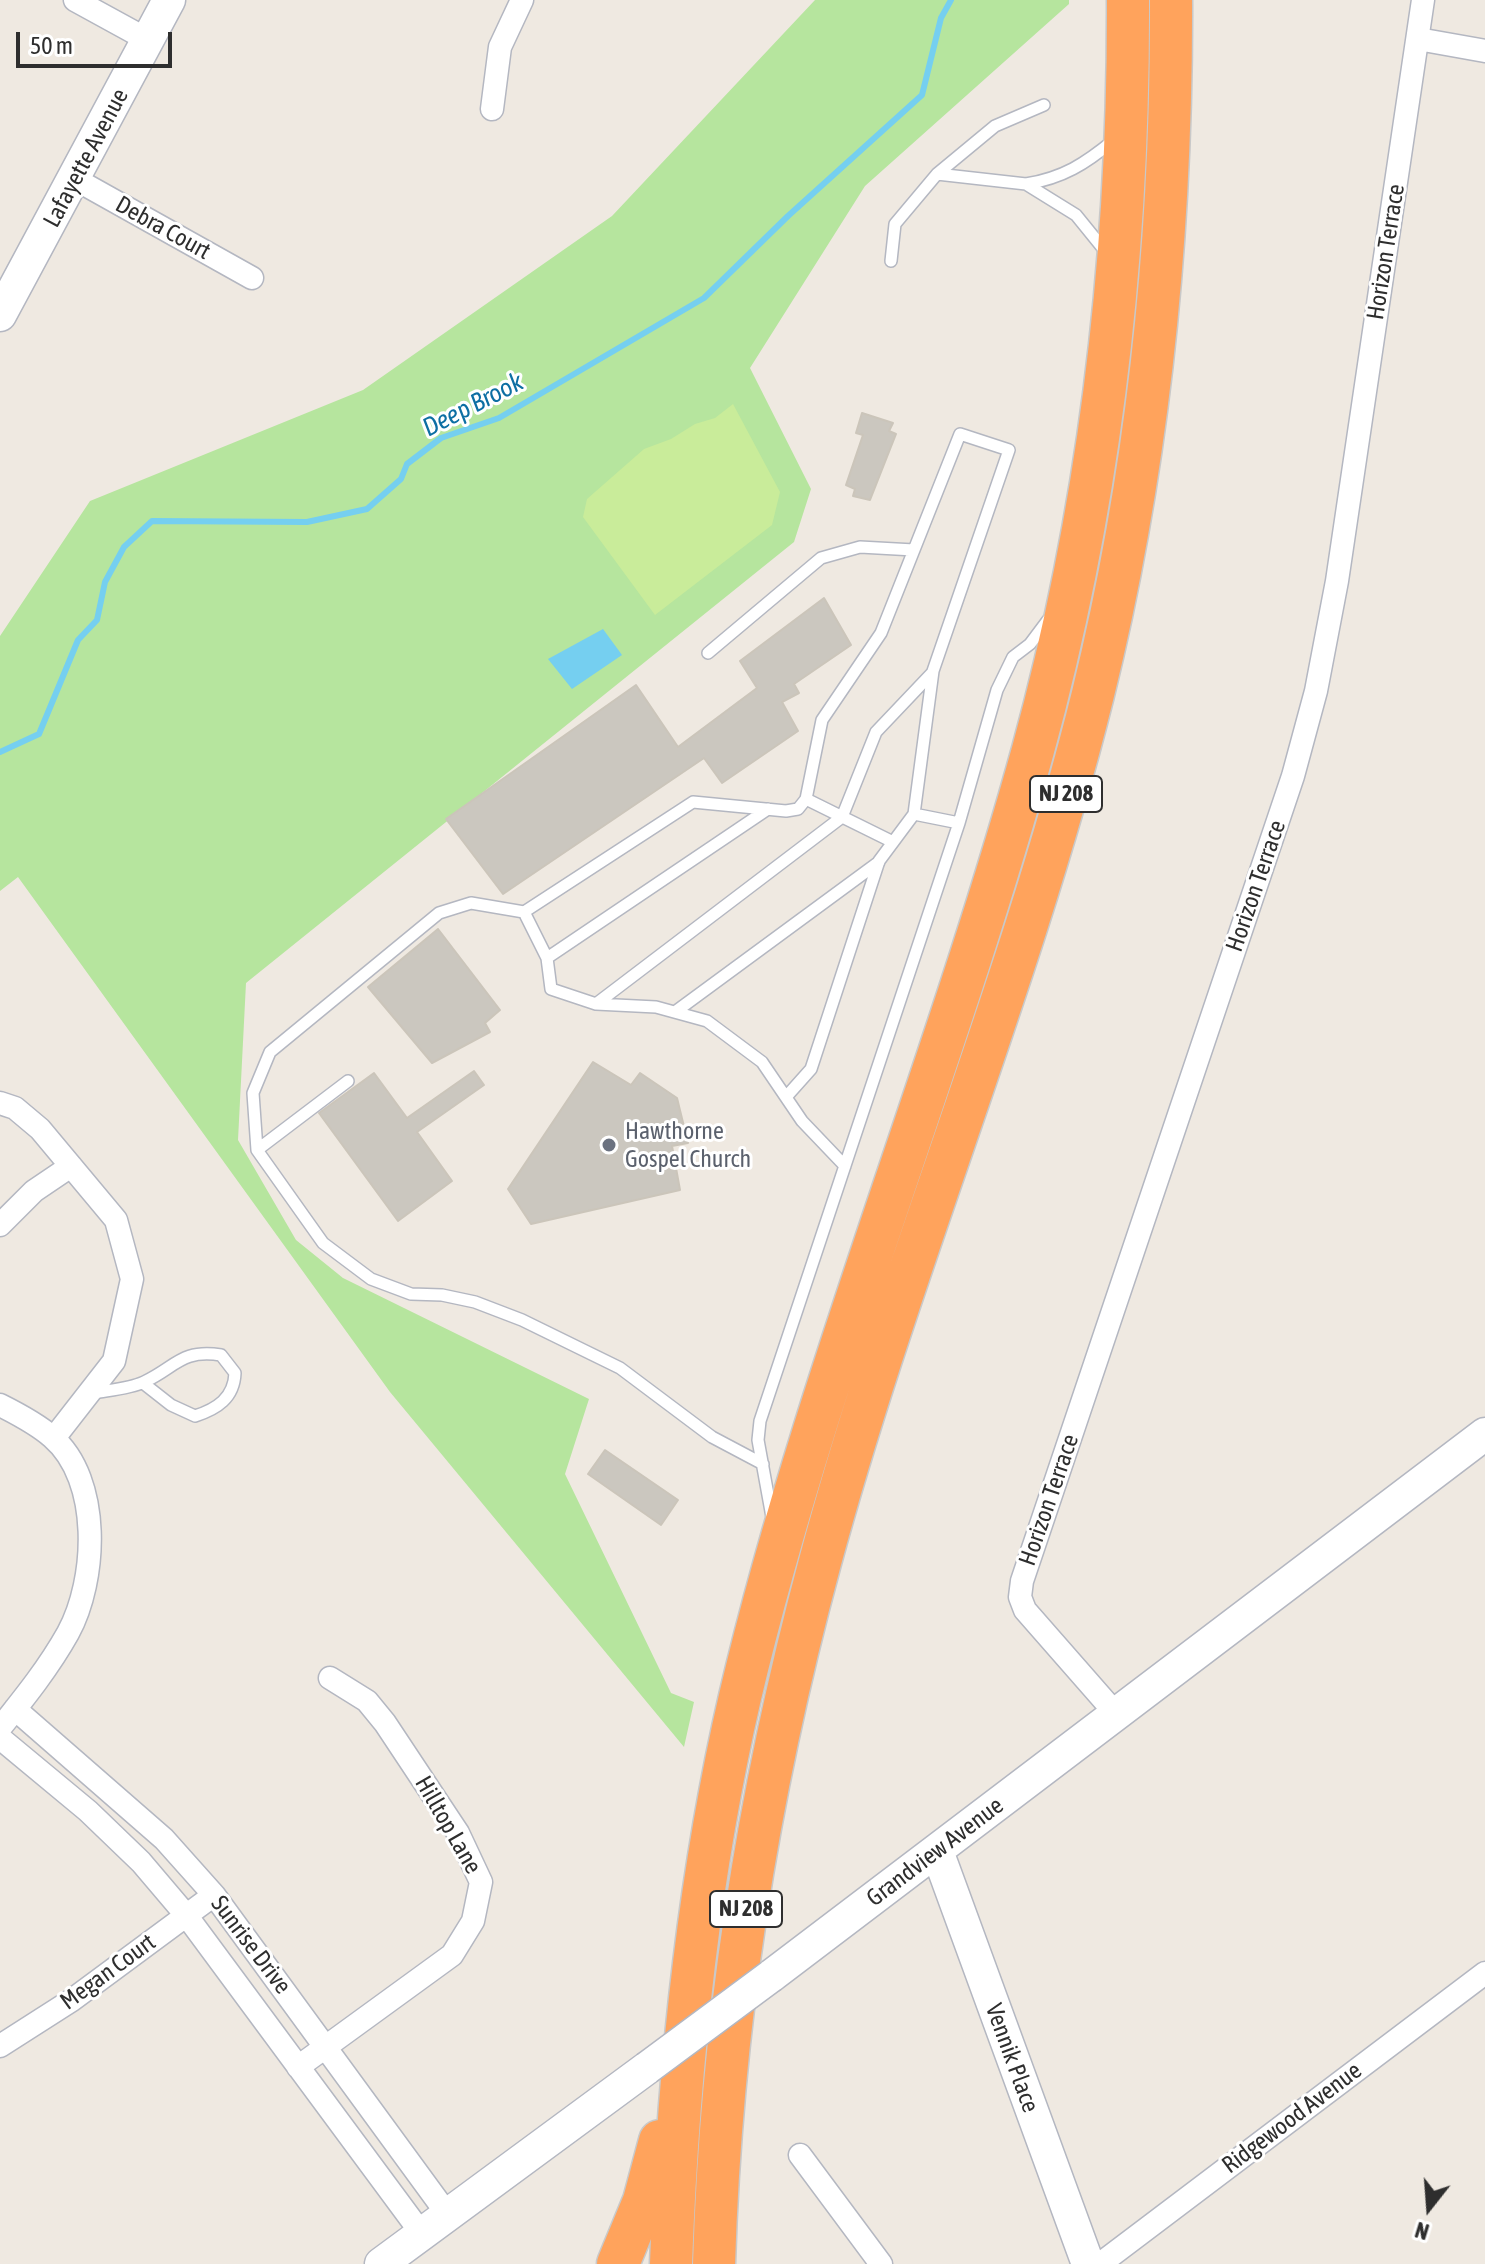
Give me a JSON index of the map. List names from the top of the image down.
{
  "streets": {
    "highway": ["NJ 208"],
    "street": [
      "Lafayette Avenue",
      "Debra Court",
      "Horizon Terrace",
      "Hilltop Lane",
      "Grandview Avenue",
      "Sunrise Drive",
      "Megan Court",
      "Vennik Place",
      "Ridgewood Avenue"
    ]
  },
  "crossings": [
    ["Lafayette Avenue", "Debra Court"],
    ["Horizon Terrace", "Grandview Avenue"],
    ["Hilltop Lane", "Sunrise Drive"],
    ["Grandview Avenue", "Sunrise Drive"],
    ["Grandview Avenue", "Vennik Place"],
    ["Sunrise Drive", "Megan Court"]
  ],
  "water": ["Deep Brook"],
  "places": ["Hawthorne Gospel Church"],
  "scale_bar": "50 m",
  "north": "bottom"
}
